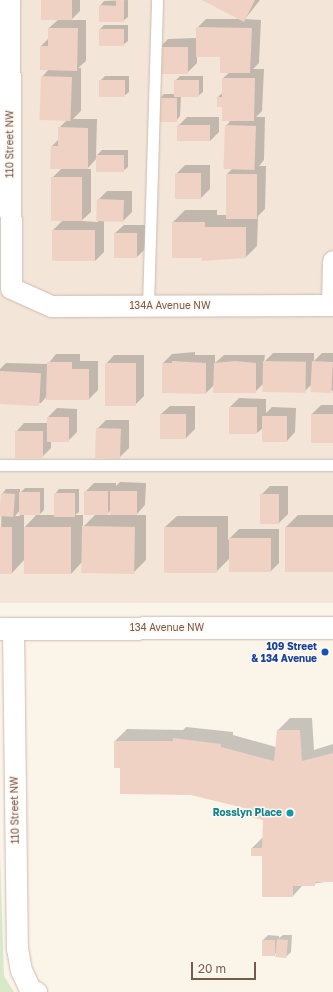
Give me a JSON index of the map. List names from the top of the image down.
{
  "streets": {
    "street": ["110 Street NW", "134A Avenue NW", "134 Avenue NW"]
  },
  "crossings": [
    ["110 Street NW", "134A Avenue NW"],
    ["110 Street NW", "134 Avenue NW"]
  ],
  "places": ["109 Street & 134 Avenue", "Rosslyn Place"],
  "scale_bar": "20 m"
}
